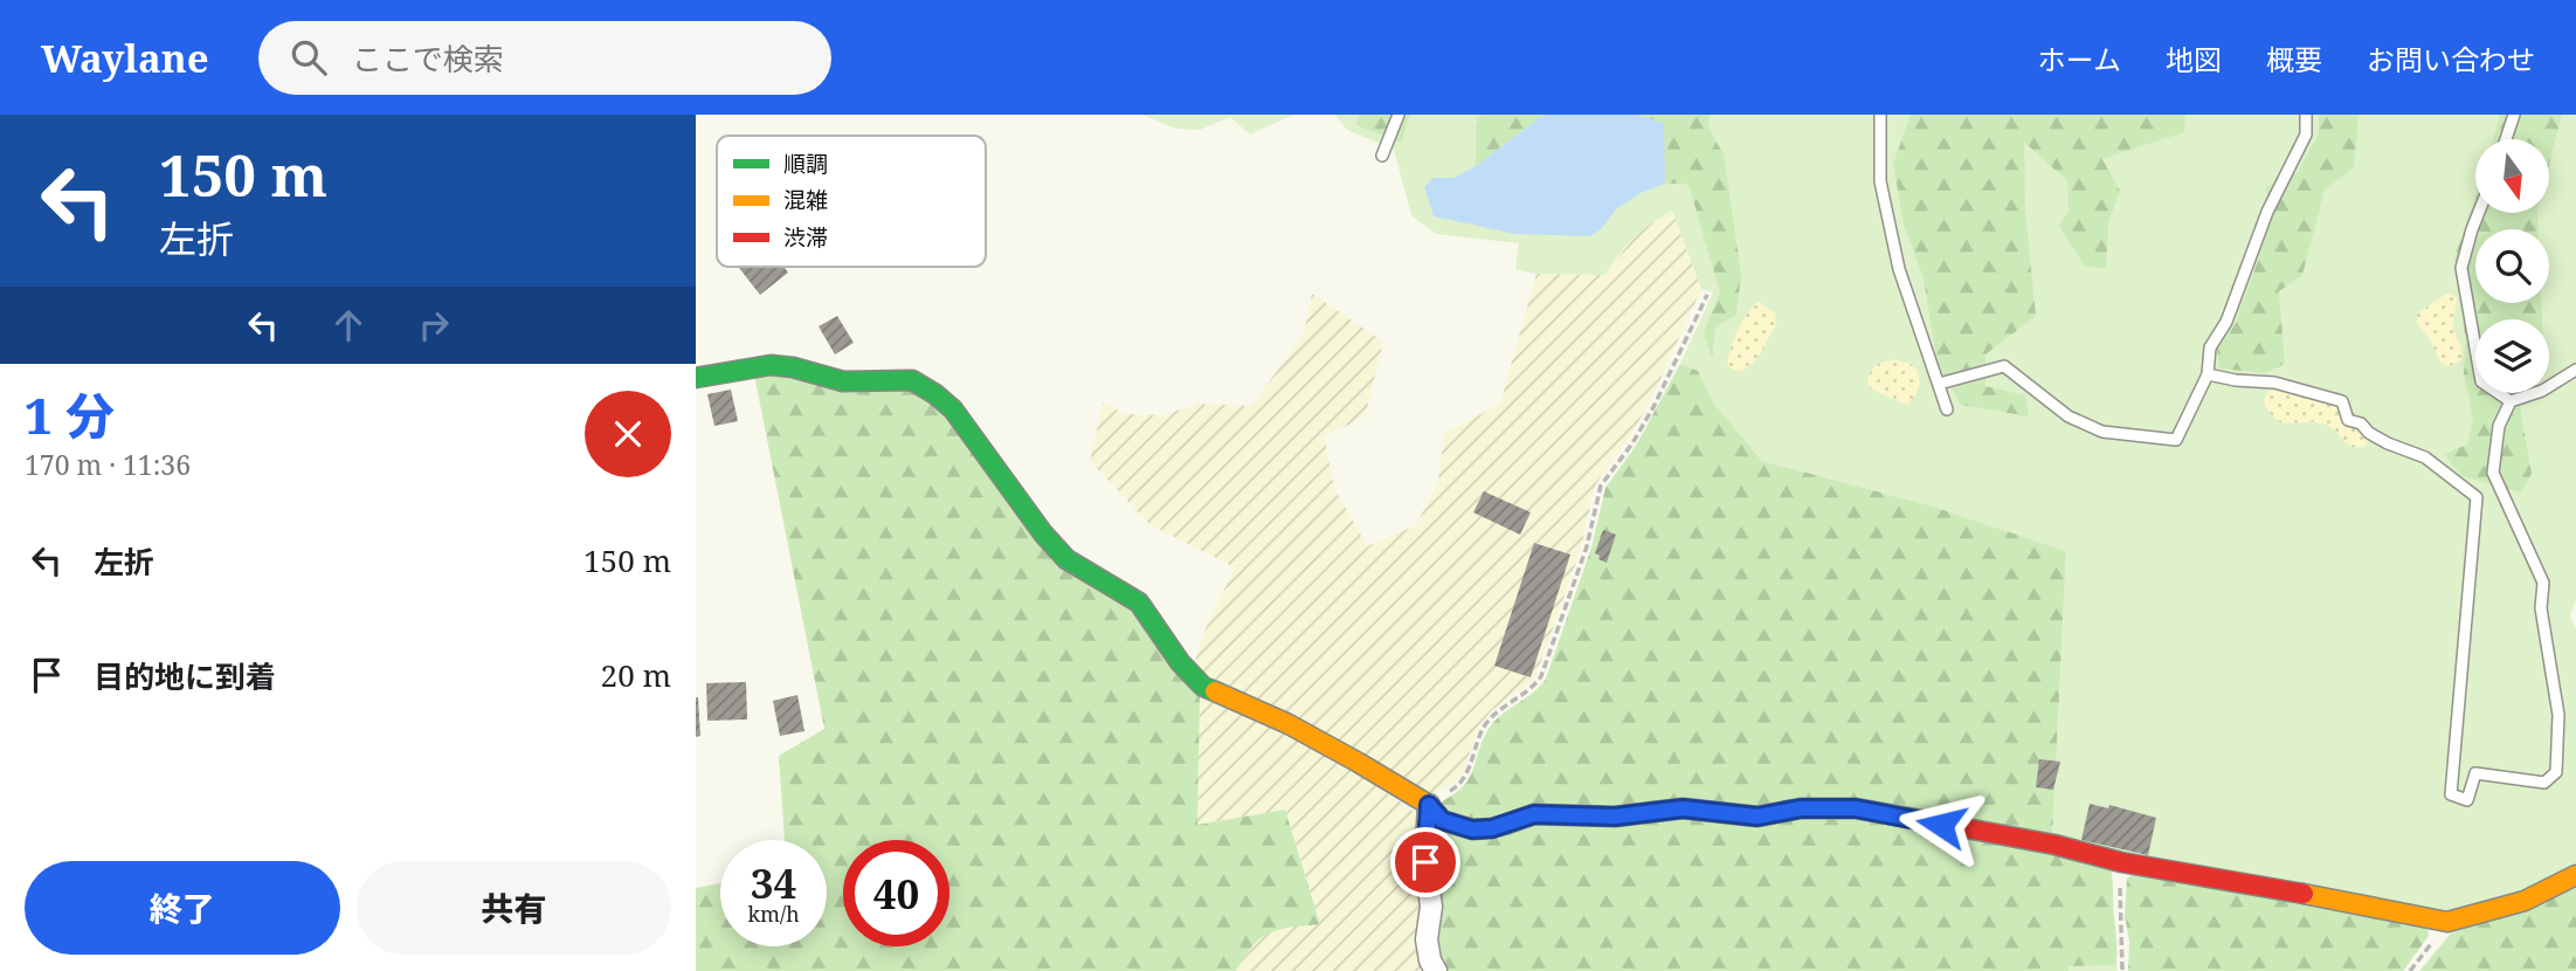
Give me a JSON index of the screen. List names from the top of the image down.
{
  "legend": ["順調", "混雑", "渋滞"],
  "north": "bottom",
  "page": {
    "header": "Waylane",
    "search": "ここで検索",
    "nav": [
      "ホーム",
      "地図",
      "概要",
      "お問い合わせ"
    ],
    "turn": ["150 m", "左折"],
    "heading": ["1 分", "170 m · 11:36"],
    "list": [
      {
        "name": "左折",
        "value": "150 m"
      },
      {
        "name": "目的地に到着",
        "value": "20 m"
      }
    ],
    "speed": "34 km/h",
    "limit": "40",
    "buttons": ["終了", "共有"]
  }
}
